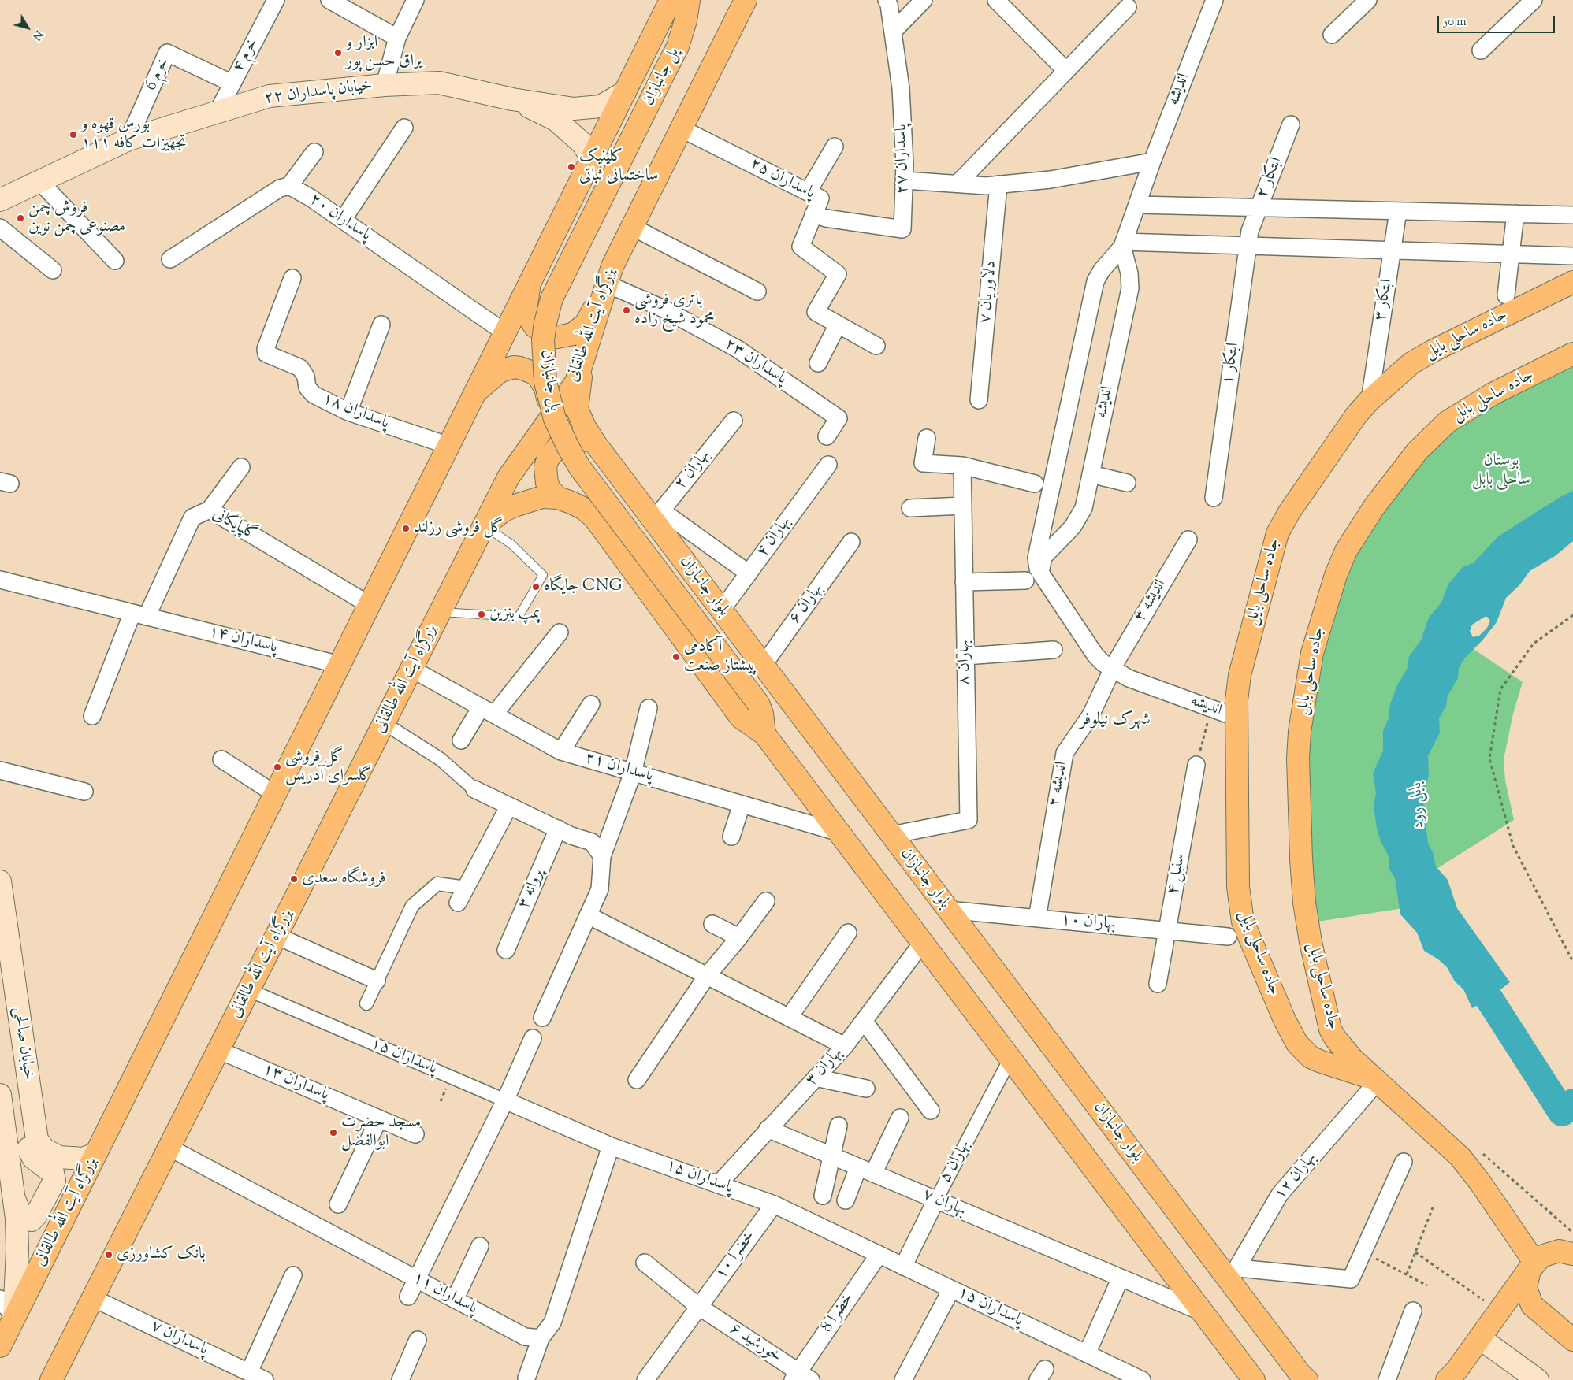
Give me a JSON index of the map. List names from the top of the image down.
{
  "streets": {
    "main road": [
      "پل جانبازان",
      "خیابان پاسداران ۲۲",
      "بزرگراه آیت الله طالقانی",
      "جاده ساحلی بایل",
      "جاده ساحلی بابل",
      "بلوار جانبازان",
      "خیابان صالحی"
    ],
    "street": [
      "خرم ۴",
      "خرم 6",
      "اندیشه",
      "پاسداران ۲۷",
      "ابتکار ۲",
      "پاسداران ۲۵",
      "پاسداران ۲۰",
      "دلاوریان ۷",
      "ابتکار ۳",
      "پاسداران ۲۳",
      "ابتکار ۱",
      "پاسداران ۱۸",
      "بهاران ۲",
      "گلپایگانی",
      "بهاران ۴",
      "اندیشه ۳",
      "بهاران ۶",
      "پاسداران ۱۴",
      "بهاران ۸",
      "پاسداران ۲۱",
      "اندیشه ۲",
      "سنبل ۴",
      "پروانه ۳",
      "بهاران ۱۰",
      "پاسداران ۱۵",
      "بهاران ۳",
      "پاسداران ۱۳",
      "بهاران ۵",
      "بهاران ۱۲",
      "بهاران ۷",
      "خضرا ۱۰",
      "پاسداران ١١",
      "خضرا 8",
      "پاسداران ۷",
      "خورشید ۶"
    ]
  },
  "crossings": [
    ["خرم ۴", "خرم 6"],
    ["خرم ۴", "خیابان پاسداران ۲۲"],
    ["خرم 6", "خیابان پاسداران ۲۲"],
    ["اندیشه", "جاده ساحلی بایل"],
    ["اندیشه", "اندیشه ۳"],
    ["اندیشه", "اندیشه ۲"],
    ["خیابان پاسداران ۲۲", "بزرگراه آیت الله طالقانی"],
    ["پاسداران ۲۷", "پاسداران ۲۵"],
    ["ابتکار ۲", "ابتکار ۱"],
    ["پاسداران ۲۵", "بزرگراه آیت الله طالقانی"],
    ["پاسداران ۲۰", "بزرگراه آیت الله طالقانی"],
    ["بزرگراه آیت الله طالقانی", "پاسداران ۲۳"],
    ["بزرگراه آیت الله طالقانی", "پاسداران ۱۸"],
    ["بزرگراه آیت الله طالقانی", "گلپایگانی"],
    ["بزرگراه آیت الله طالقانی", "بلوار جانبازان"],
    ["بزرگراه آیت الله طالقانی", "پاسداران ۱۴"],
    ["بزرگراه آیت الله طالقانی", "پاسداران ۲۱"],
    ["بزرگراه آیت الله طالقانی", "خیابان صالحی"],
    ["بزرگراه آیت الله طالقانی", "پاسداران ۱۵"],
    ["بزرگراه آیت الله طالقانی", "پاسداران ۱۳"],
    ["بزرگراه آیت الله طالقانی", "پاسداران ١١"],
    ["بزرگراه آیت الله طالقانی", "پاسداران ۷"],
    ["جاده ساحلی بایل", "جاده ساحلی بابل"],
    ["جاده ساحلی بابل", "بهاران ۱۲"],
    ["بهاران ۲", "بلوار جانبازان"],
    ["گلپایگانی", "پاسداران ۱۴"],
    ["بهاران ۴", "بلوار جانبازان"],
    ["بلوار جانبازان", "بهاران ۶"],
    ["بلوار جانبازان", "بهاران ۸"],
    ["بلوار جانبازان", "بهاران ۱۰"],
    ["بلوار جانبازان", "بهاران ۱۲"],
    ["اندیشه ۳", "اندیشه ۲"],
    ["اندیشه ۲", "بهاران ۱۰"],
    ["سنبل ۴", "بهاران ۱۰"],
    ["پاسداران ۱۵", "بهاران ۳"],
    ["پاسداران ۱۵", "بهاران ۵"],
    ["پاسداران ۱۵", "خضرا ۱۰"],
    ["پاسداران ۱۵", "خضرا 8"],
    ["بهاران ۳", "بهاران ۷"],
    ["بهاران ۵", "بهاران ۷"],
    ["خضرا ۱۰", "خورشید ۶"],
    ["خضرا 8", "خورشید ۶"]
  ],
  "districts": ["شهرک نیلوفر"],
  "water": ["بابل رود"],
  "parks": ["بوستان ساحلی بابل"],
  "places": [
    "ابزار و یراق حسن پور",
    "بورس قهوه و تجهیزات کافه ۱۱۱",
    "کلینیک ساختمانی ثباتی",
    "فروش چمن مصنوعی چمن نوین",
    "باتری فروشی محمود شیخ زاده",
    "گل فروشی رزلند",
    "جایگاه CNG",
    "پمپ بنزین",
    "آکادمی پیشتاز صنعت",
    "گل فروشی گلسرای آدریس",
    "فروشگاه سعدی",
    "مسجد حضرت ابوالفضل",
    "بانک کشاورزی"
  ],
  "scale_bar": "50 m",
  "north": "bottom right"
}
